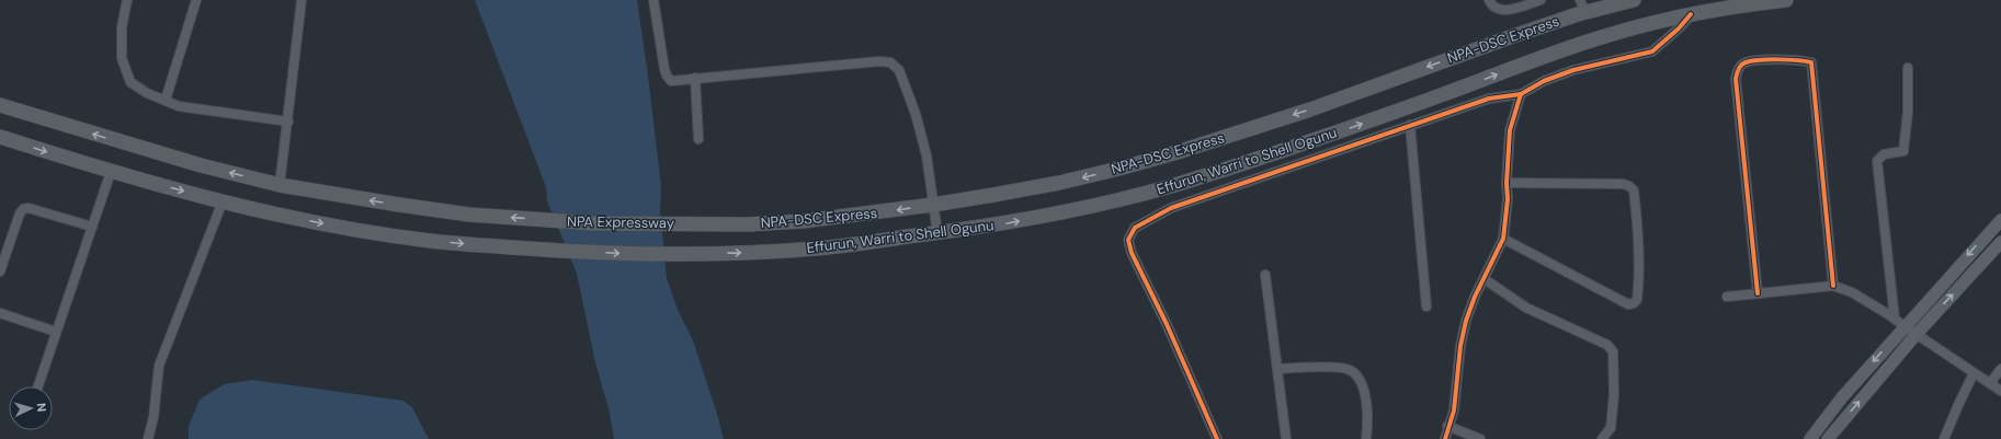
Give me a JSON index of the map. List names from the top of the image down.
{
  "streets": {
    "main road": ["NPA-DSC Express", "Effurun, Warri to Shell Ogunu", "NPA Expressway"]
  },
  "crossings": [
    ["NPA-DSC Express", "NPA Expressway"]
  ],
  "one_way": ["NPA-DSC Express", "Effurun, Warri to Shell Ogunu"],
  "north": "right"
}
